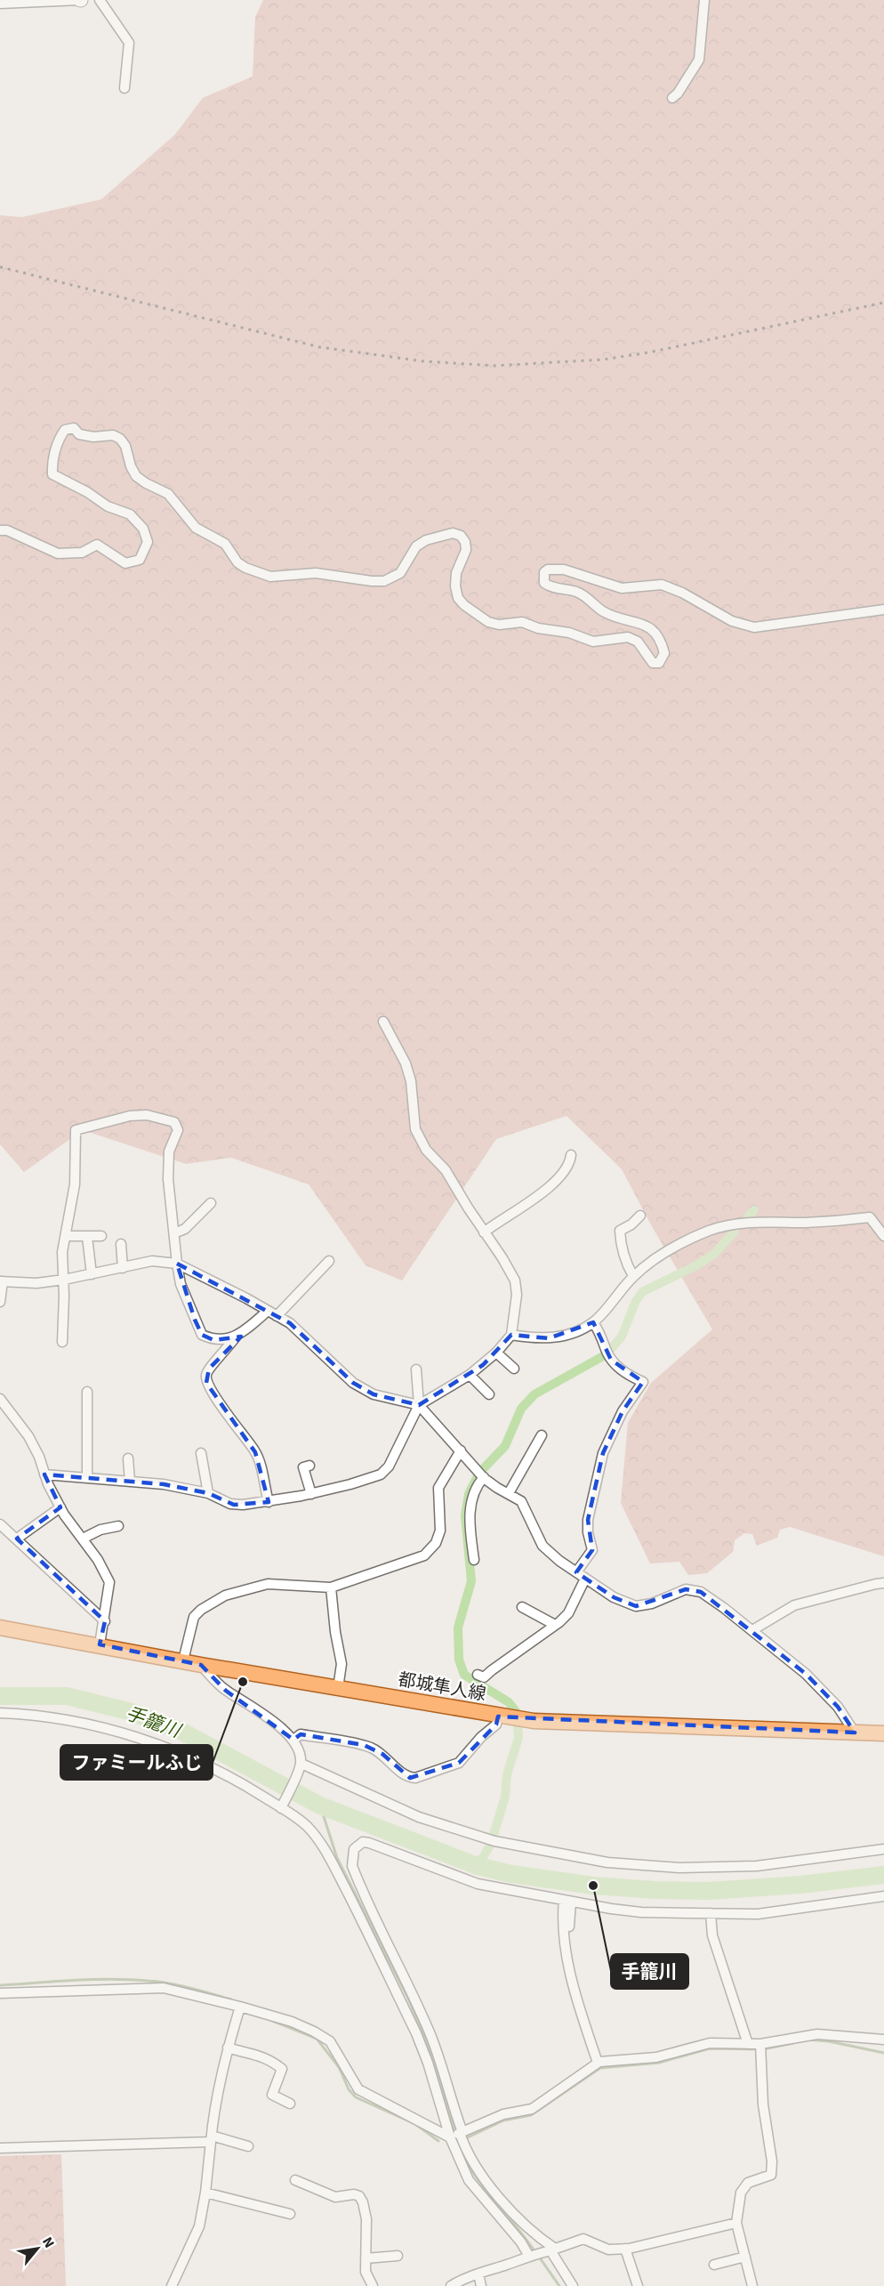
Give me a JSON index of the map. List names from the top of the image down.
{
  "streets": {
    "main road": ["都城隼人線"]
  },
  "water": ["手籠川"],
  "places": ["ファミールふじ", "手籠川"],
  "north": "top right"
}
